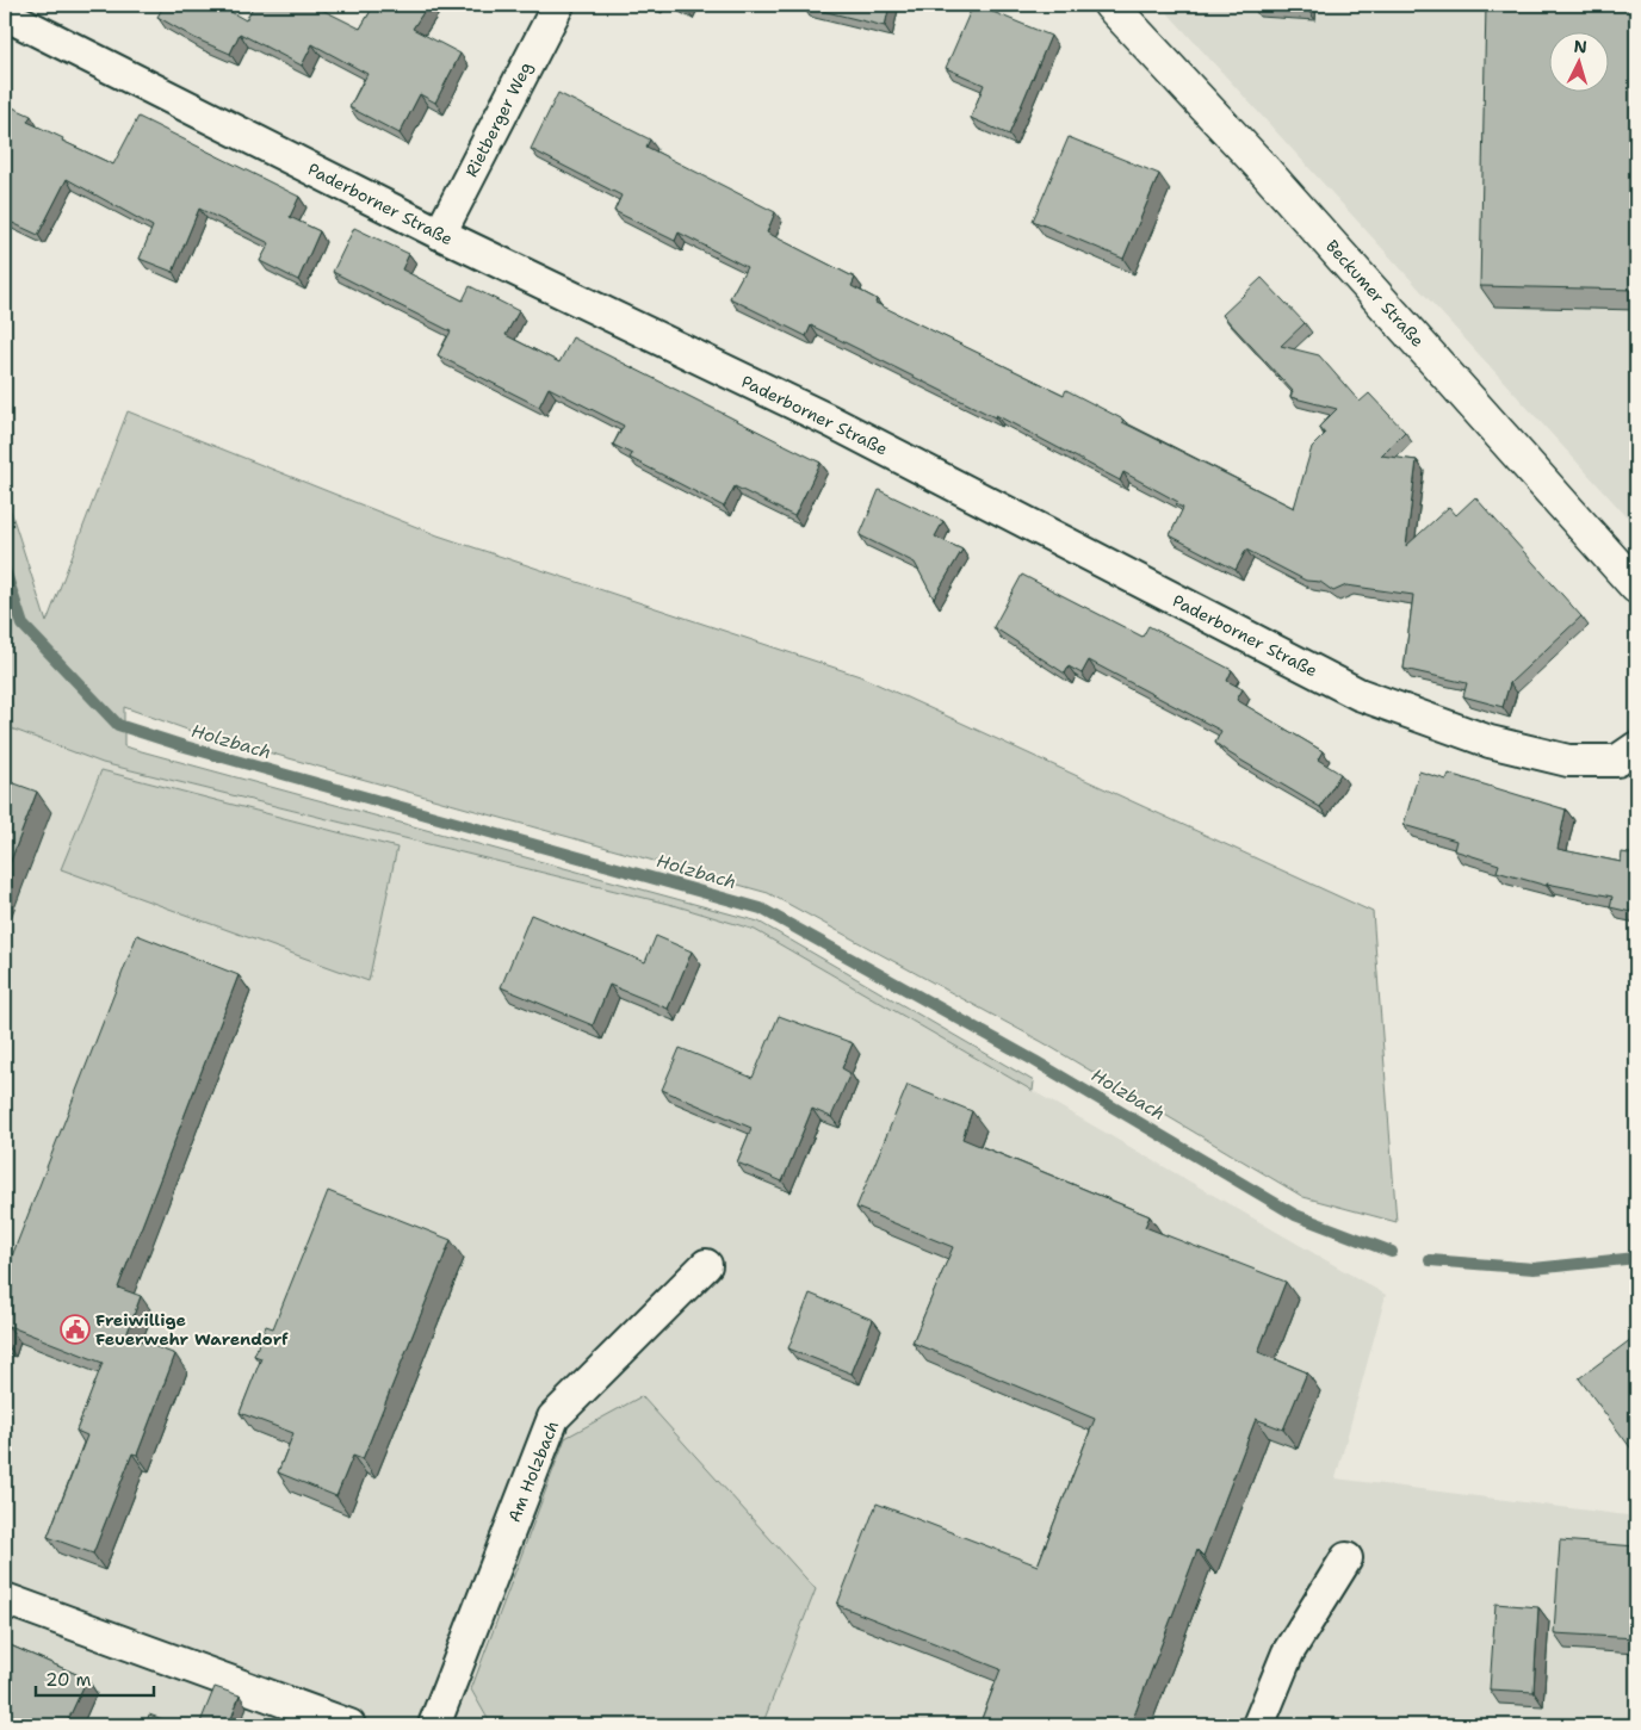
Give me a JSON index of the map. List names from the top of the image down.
{
  "streets": {
    "street": [
      "Rietberger Weg",
      "Paderborner Straße",
      "Beckumer Straße",
      "Am Holzbach"
    ]
  },
  "crossings": [
    ["Rietberger Weg", "Paderborner Straße"]
  ],
  "water": ["Holzbach"],
  "places": {
    "public building": ["Freiwillige Feuerwehr Warendorf"]
  },
  "scale_bar": "20 m",
  "north": "top"
}
